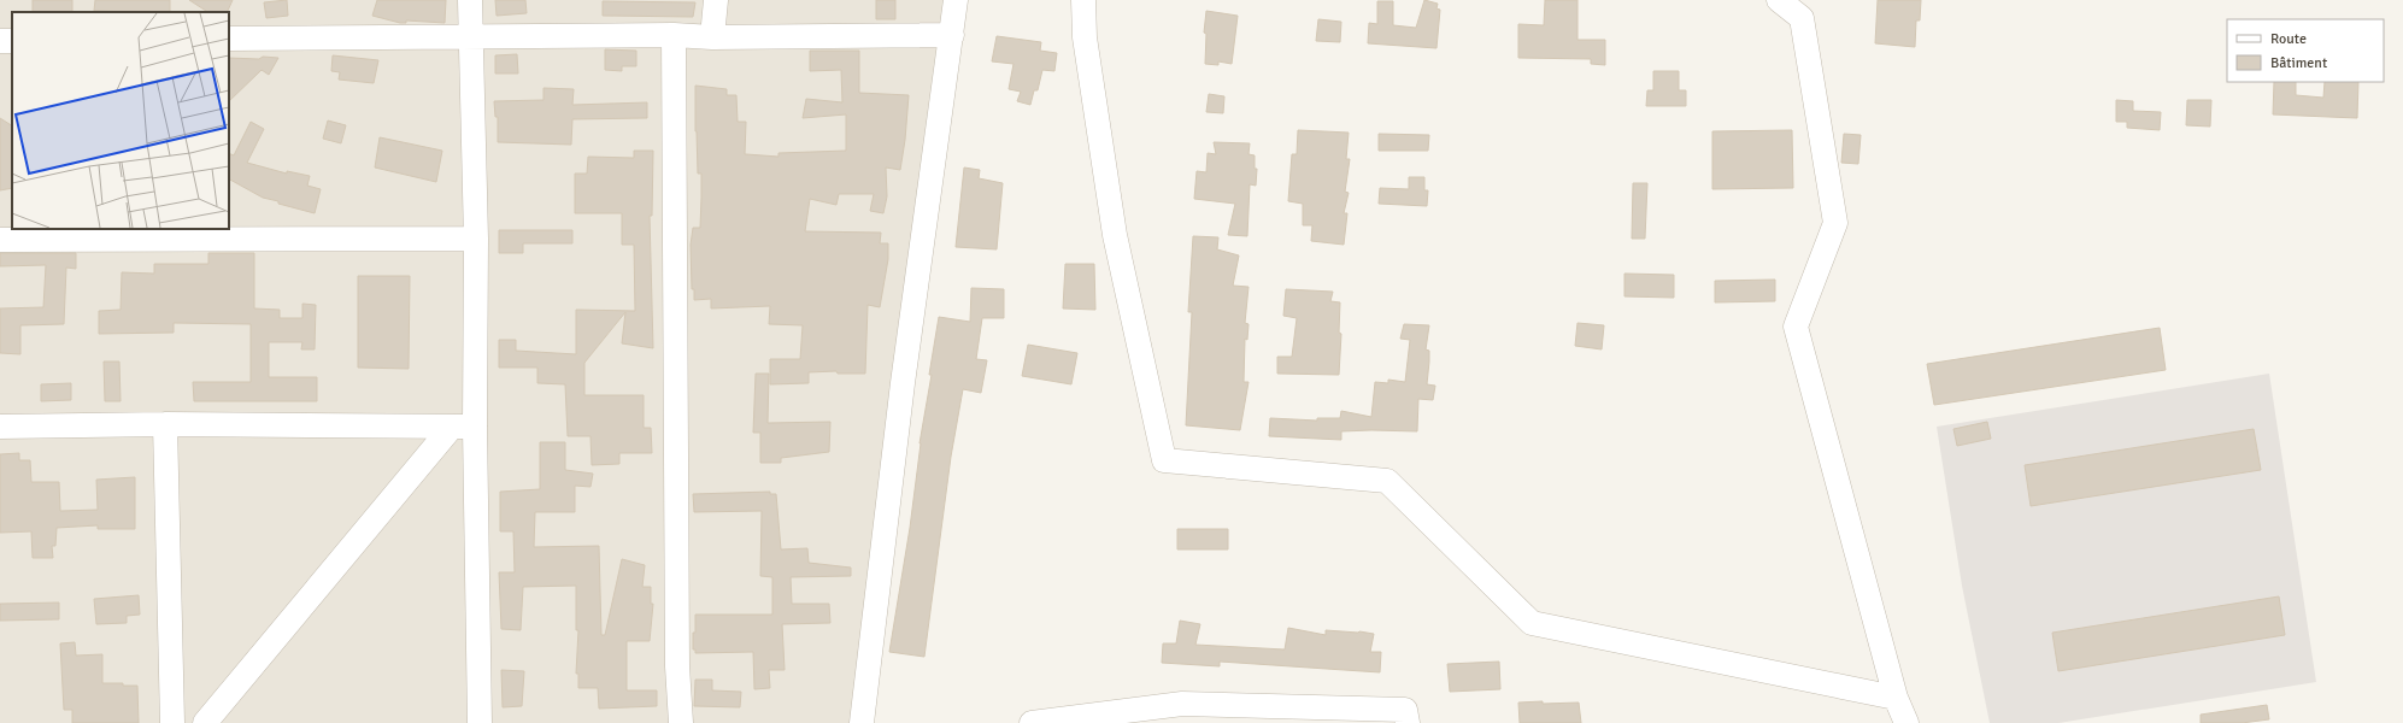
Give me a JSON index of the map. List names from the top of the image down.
{
  "legend": ["Route", "Bâtiment"]
}
